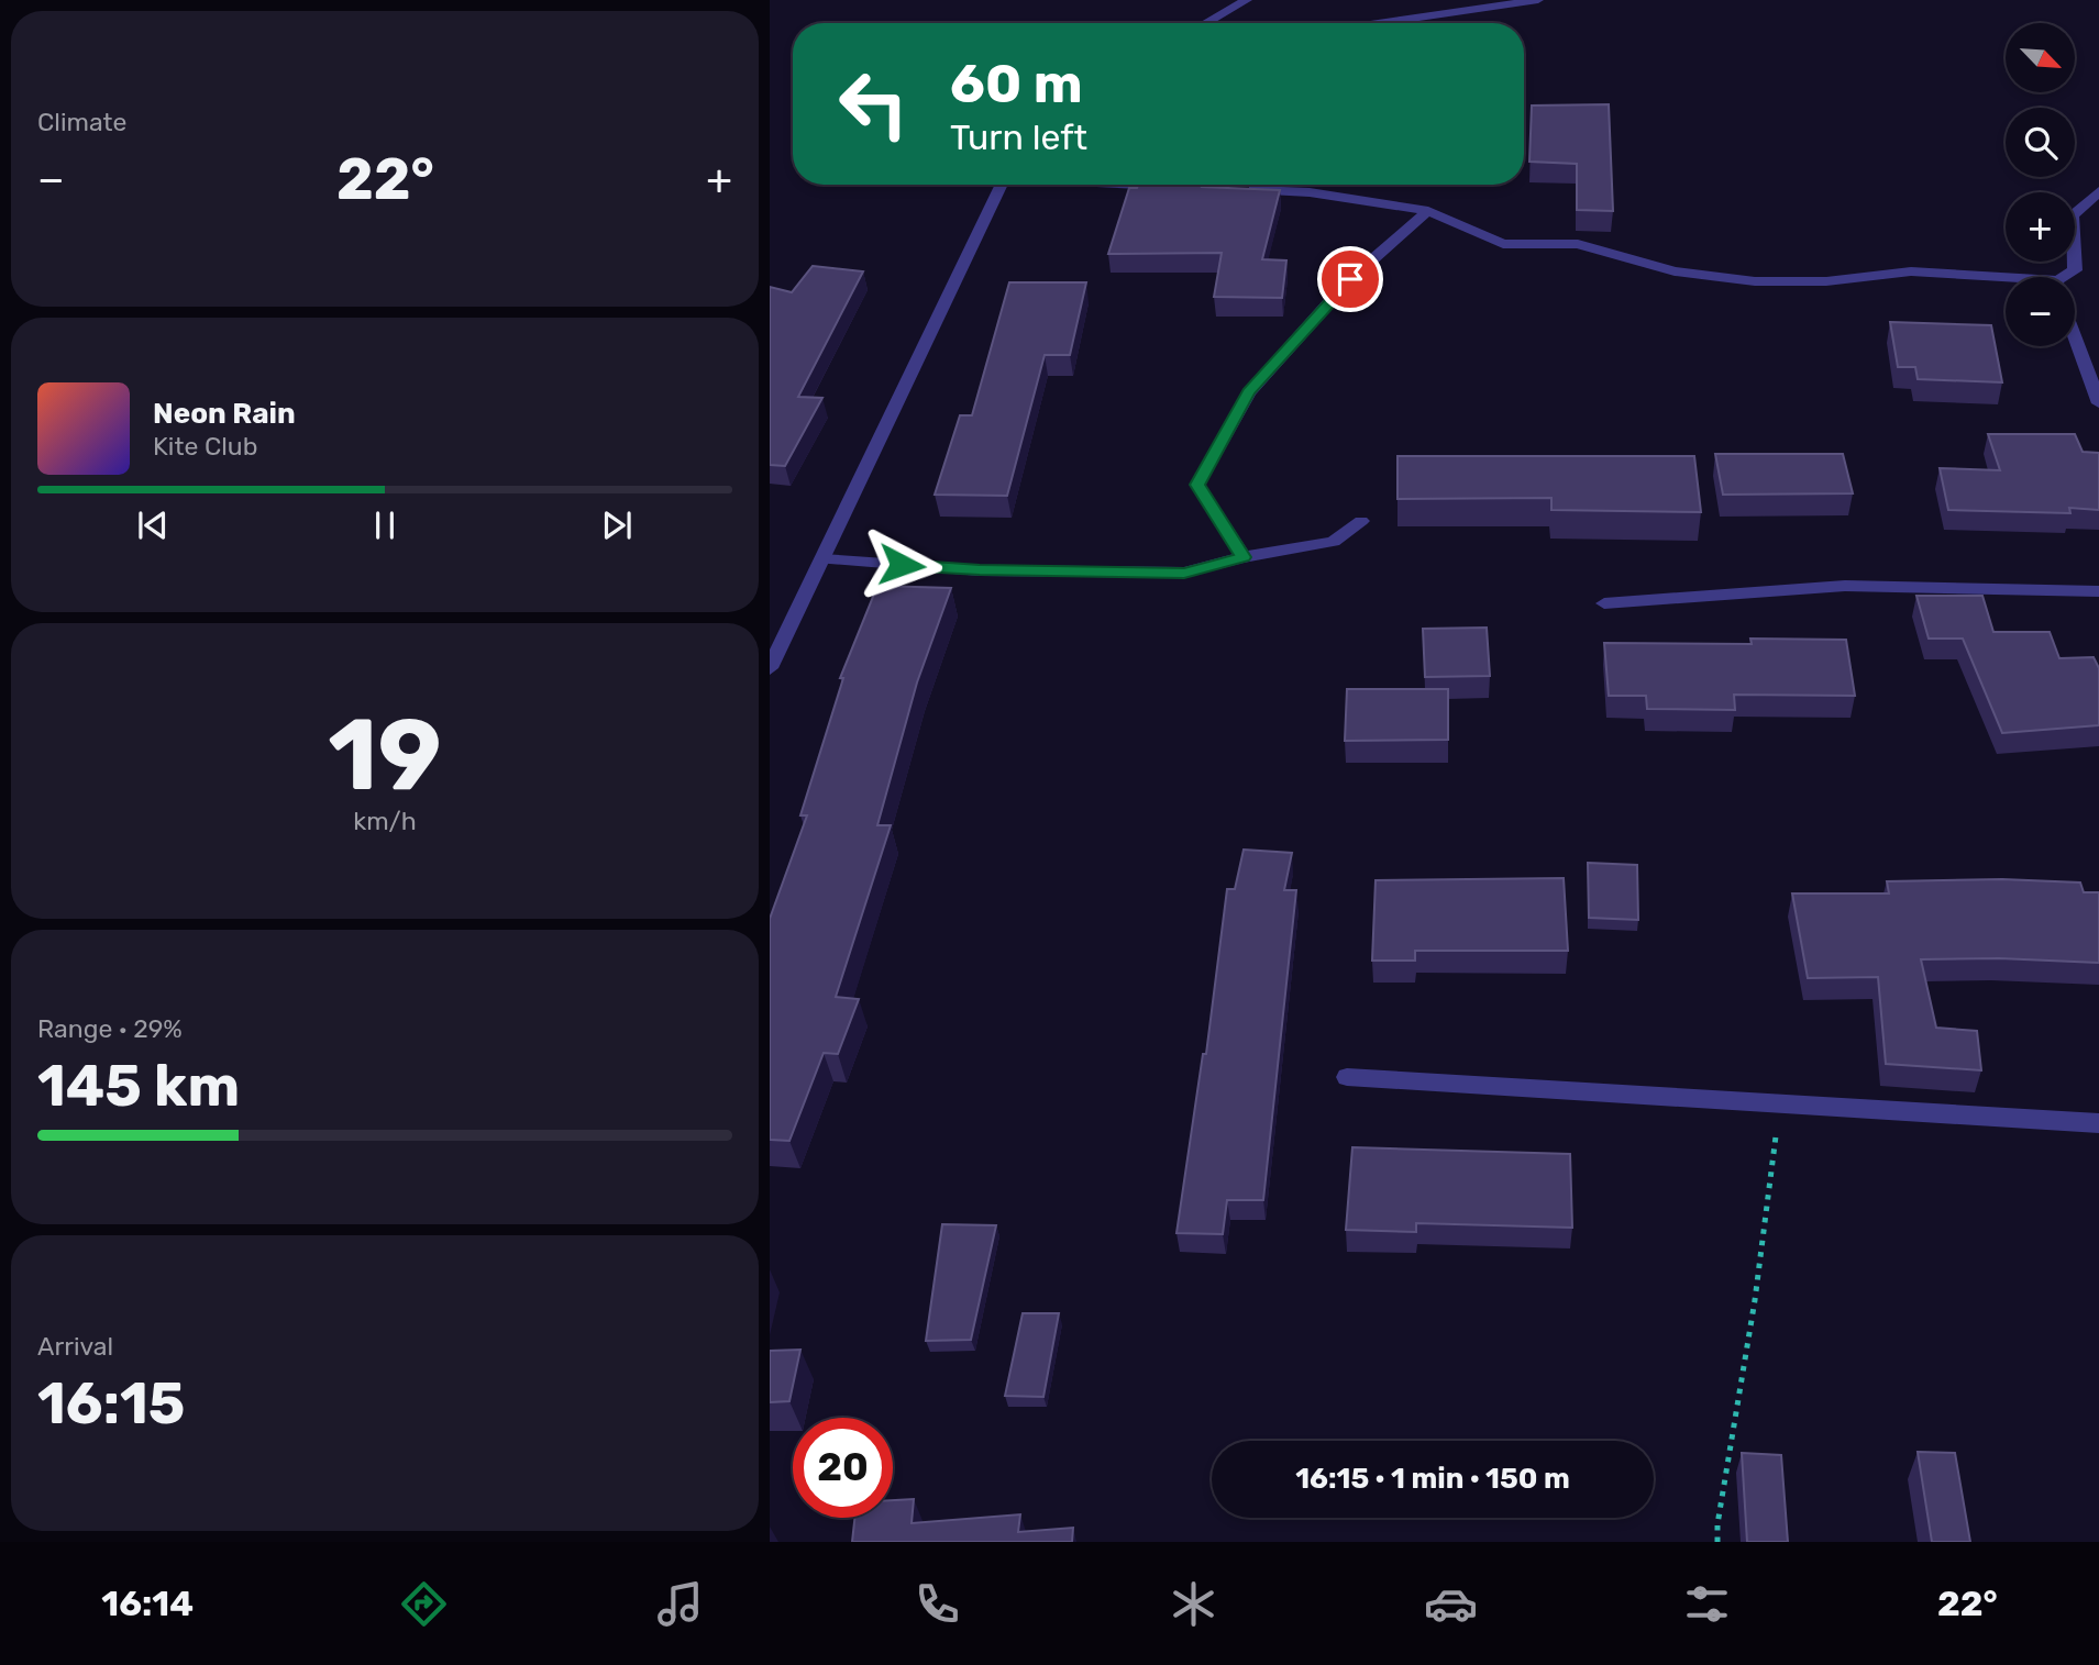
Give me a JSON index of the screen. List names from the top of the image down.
{
  "north": "bottom right",
  "page": {
    "tile": [
      "Climate",
      ["19", "km/h"],
      ["Range · 29%", "145 km"],
      ["Arrival", "16:15"]
    ],
    "map_buttons": ["+", "−"],
    "turn": ["60 m", "Turn left"],
    "heat": ["−", "22°", "+"],
    "song": ["Neon Rain", "Kite Club"],
    "limit": "20",
    "trip": "16:15 · 1 min · 150 m",
    "tabs": ["16:14", "22°"]
  }
}
